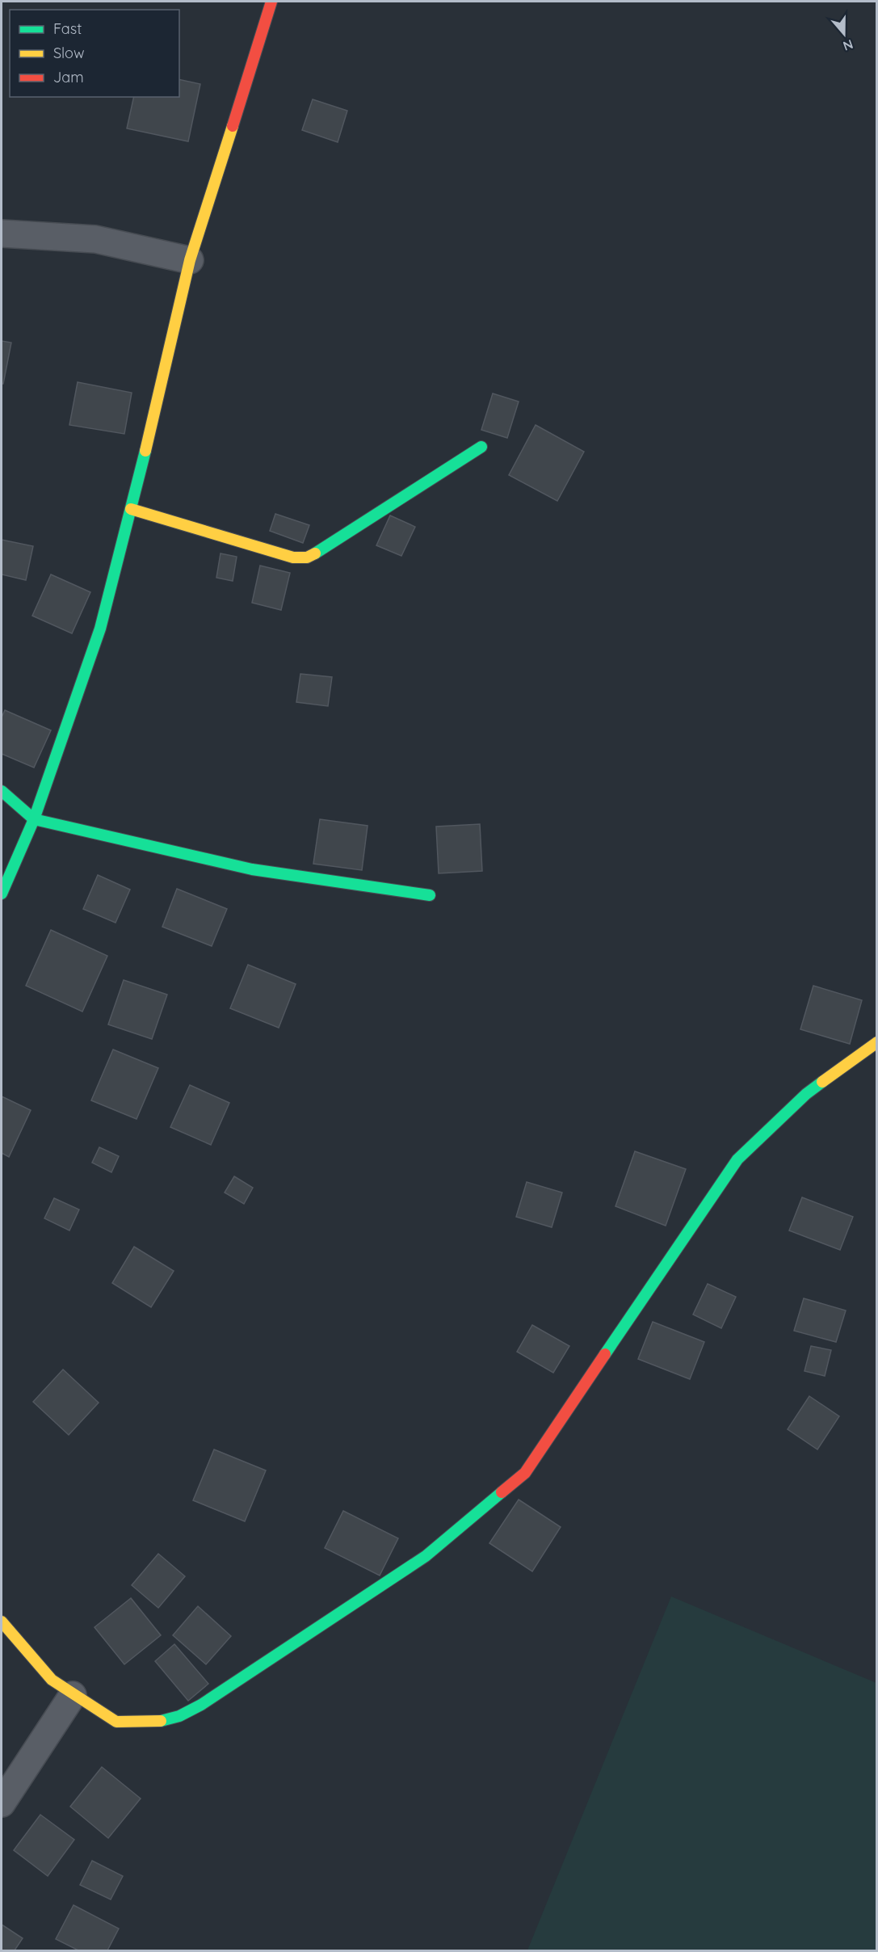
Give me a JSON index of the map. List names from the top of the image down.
{
  "legend": ["Fast", "Slow", "Jam"],
  "north": "bottom"
}
